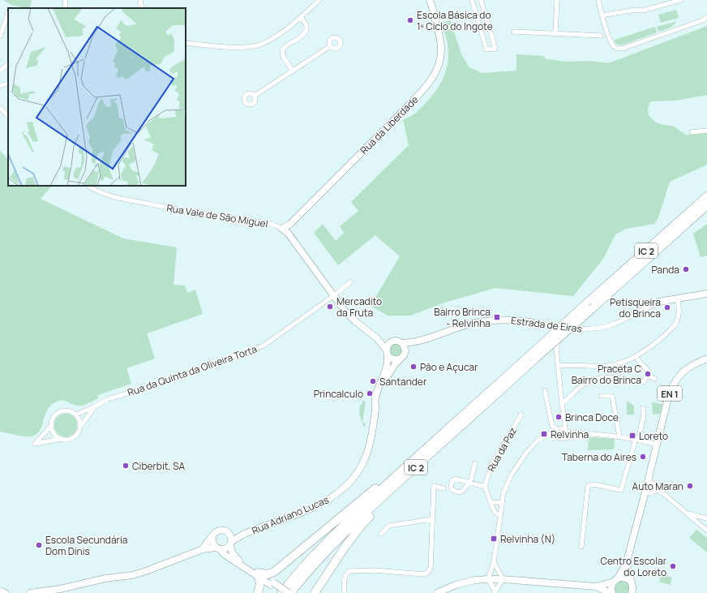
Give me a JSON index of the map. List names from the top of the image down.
{
  "streets": {
    "highway": ["IC 2"],
    "street": [
      "Rua da Liberdade",
      "Rua Vale de São Miguel",
      "Estrada de Eiras",
      "Rua da Quinta da Oliveira Torta",
      "EN 1",
      "Rua da Paz",
      "Rua Adriano Lucas"
    ]
  },
  "crossings": [
    ["Rua da Liberdade", "Rua Vale de São Miguel"],
    ["Estrada de Eiras", "Rua Adriano Lucas"]
  ],
  "places": {
    "other": [
      "Escola Básica do 1º Ciclo do Ingote",
      "Panda",
      "Mercadito da Fruta",
      "Petisqueira do Brinca",
      "Pão e Açucar",
      "Praceta C Bairro do Brinca",
      "Santander",
      "Princalculo",
      "Brinca Doce",
      "Taberna do Aires",
      "Ciberbit, SA",
      "Auto Maran",
      "Escola Secundária Dom Dinis",
      "Centro Escolar do Loreto"
    ],
    "transit": [
      "Bairro Brinca - Relvinha",
      "Relvinha",
      "Loreto",
      "Relvinha (N)"
    ]
  }
}
